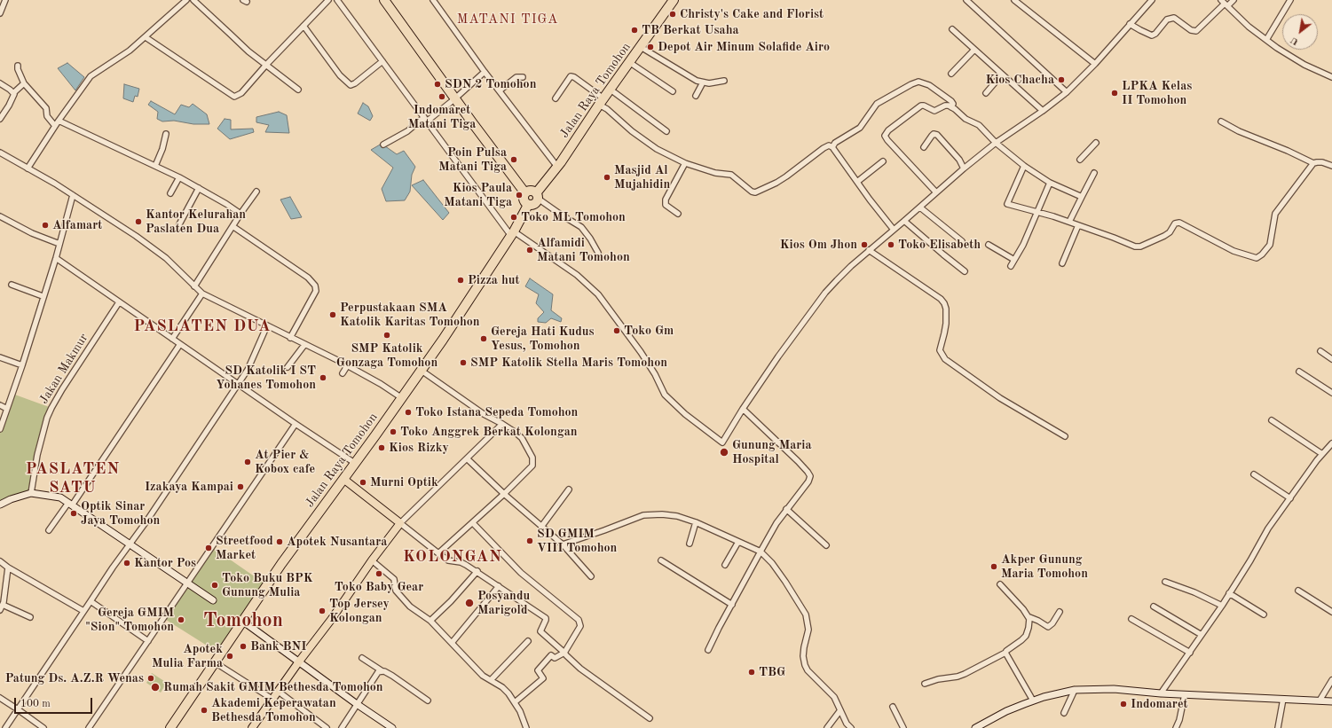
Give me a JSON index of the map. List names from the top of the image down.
{
  "streets": {
    "highway": ["Jalan Raya Tomohon"],
    "street": ["Jakan Makmur"]
  },
  "districts": [
    "MATANI TIGA",
    "PASLATEN DUA",
    "PASLATEN SATU",
    "KOLONGAN",
    "Tomohon"
  ],
  "places": [
    "Christy's Cake and Florist",
    "TB Berkat Usaha",
    "Depot Air Minum Solafide Airo",
    "Kios Chacha",
    "SDN 2 Tomohon",
    "LPKA Kelas II Tomohon",
    "Indomaret Matani Tiga",
    "Poin Pulsa Matani Tiga",
    "Masjid Al Mujahidin",
    "Kios Paula Matani Tiga",
    "Toko ML Tomohon",
    "Kantor Kelurahan Paslaten Dua",
    "Alfamart",
    "Kios Om Jhon",
    "Toko Elisabeth",
    "Alfamidi Matani Tomohon",
    "Pizza hut",
    "Perpustakaan SMA Katolik Karitas Tomohon",
    "Toko Gm",
    "SMP Katolik Gonzaga Tomohon",
    "Gereja Hati Kudus Yesus, Tomohon",
    "SMP Katolik Stella Maris Tomohon",
    "SD Katolik I ST Yohanes Tomohon",
    "Toko Istana Sepeda Tomohon",
    "Toko Anggrek Berkat Kolongan",
    "Kios Rizky",
    "Gunung Maria Hospital",
    "At Pier & Kobox cafe",
    "Murni Optik",
    "Izakaya Kampai",
    "Optik Sinar Jaya Tomohon",
    "SD GMIM VIII Tomohon",
    "Apotek Nusantara",
    "Streetfood Market",
    "Kantor Pos",
    "Akper Gunung Maria Tomohon",
    "Toko Baby Gear",
    "Toko Buku BPK Gunung Mulia",
    "Posyandu Marigold",
    "Top Jersey Kolongan",
    "Gereja GMIM \"Sion\" Tomohon",
    "Bank BNI",
    "Apotek Mulia Farma",
    "TBG",
    "Patung Ds. A.Z.R Wenas",
    "Rumah Sakit GMIM Bethesda Tomohon",
    "Indomaret",
    "Akademi Keperawatan Bethesda Tomohon"
  ],
  "scale_bar": "100 m",
  "north": "bottom left"
}
